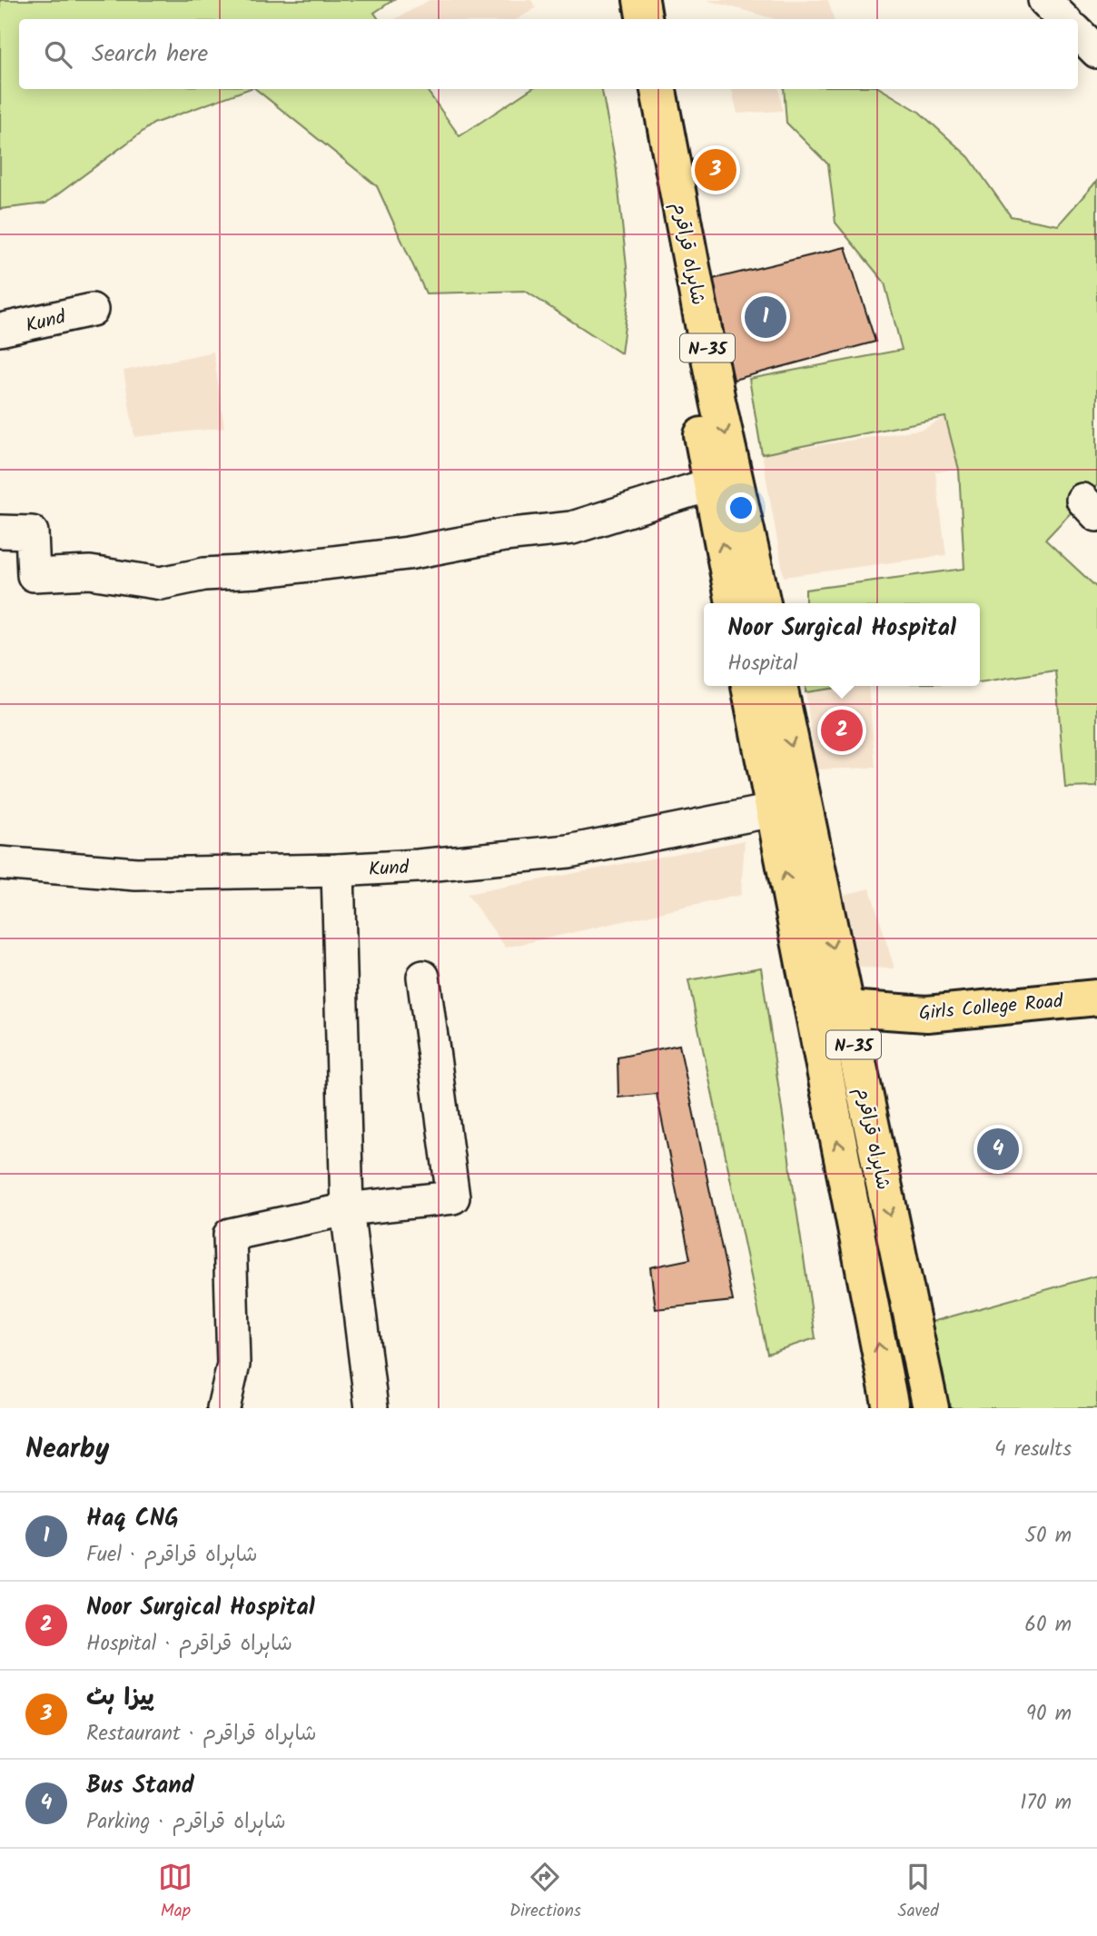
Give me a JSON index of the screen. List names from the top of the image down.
{
  "streets": {
    "main road": ["شاہراہ قراقرم", "N-35", "Girls College Road"],
    "street": ["Kund"]
  },
  "crossings": [
    ["شاہراہ قراقرم", "Kund"],
    ["شاہراہ قراقرم", "Girls College Road"]
  ],
  "page": {
    "search": "Search here",
    "pins": [
      "3",
      "1",
      "2",
      "4"
    ],
    "popup": ["Noor Surgical Hospital", "Hospital"],
    "heading": ["Nearby", "4 results"],
    "list": [
      {
        "mark": "1",
        "name": "Haq CNG",
        "note": "Fuel · شاہراہ قراقرم",
        "value": "50 m"
      },
      {
        "mark": "2",
        "name": "Noor Surgical Hospital",
        "note": "Hospital · شاہراہ قراقرم",
        "value": "60 m"
      },
      {
        "mark": "3",
        "name": "پیزا ہٹ",
        "note": "Restaurant · شاہراہ قراقرم",
        "value": "90 m"
      },
      {
        "mark": "4",
        "name": "Bus Stand",
        "note": "Parking · شاہراہ قراقرم",
        "value": "170 m"
      }
    ],
    "nav": ["Map", "Directions", "Saved"]
  }
}
